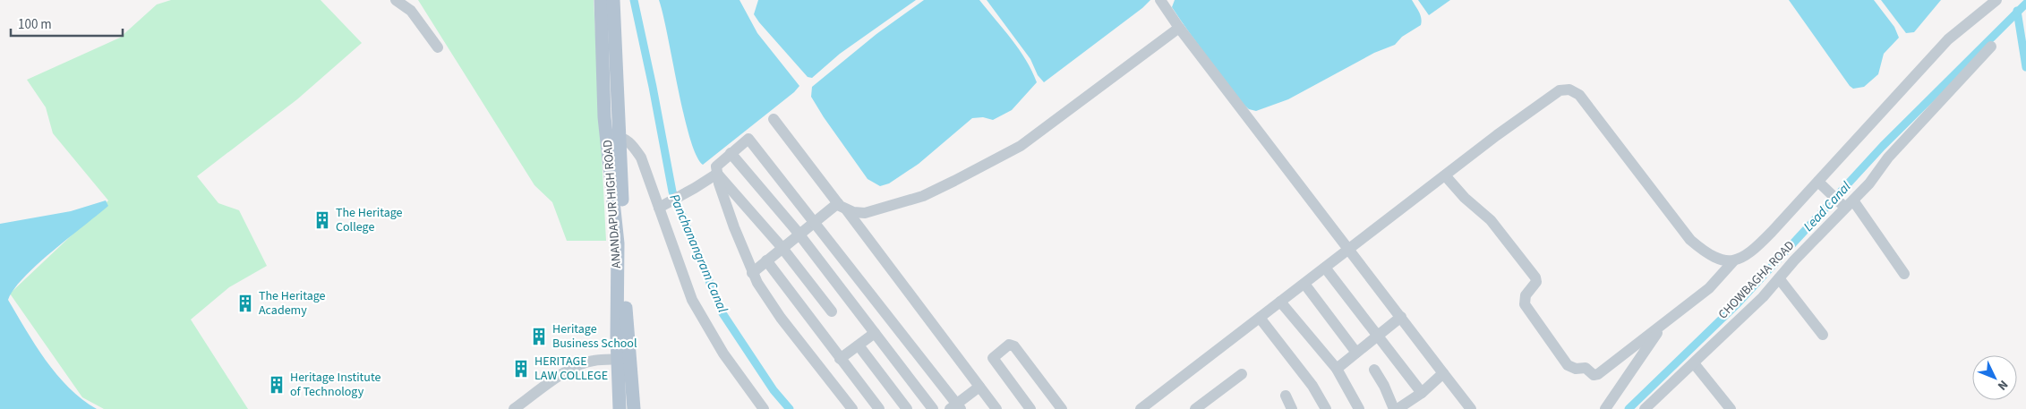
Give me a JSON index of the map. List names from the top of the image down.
{
  "streets": {
    "main road": ["ANANDAPUR HIGH ROAD"],
    "street": ["CHOWBAGHA ROAD"]
  },
  "water": ["Lead Canal", "Panchanangram Canal"],
  "places": {
    "building": [
      "The Heritage College",
      "The Heritage Academy",
      "Heritage Business School",
      "HERITAGE LAW COLLEGE",
      "Heritage Institute of Technology"
    ]
  },
  "scale_bar": "100 m",
  "north": "bottom right"
}
